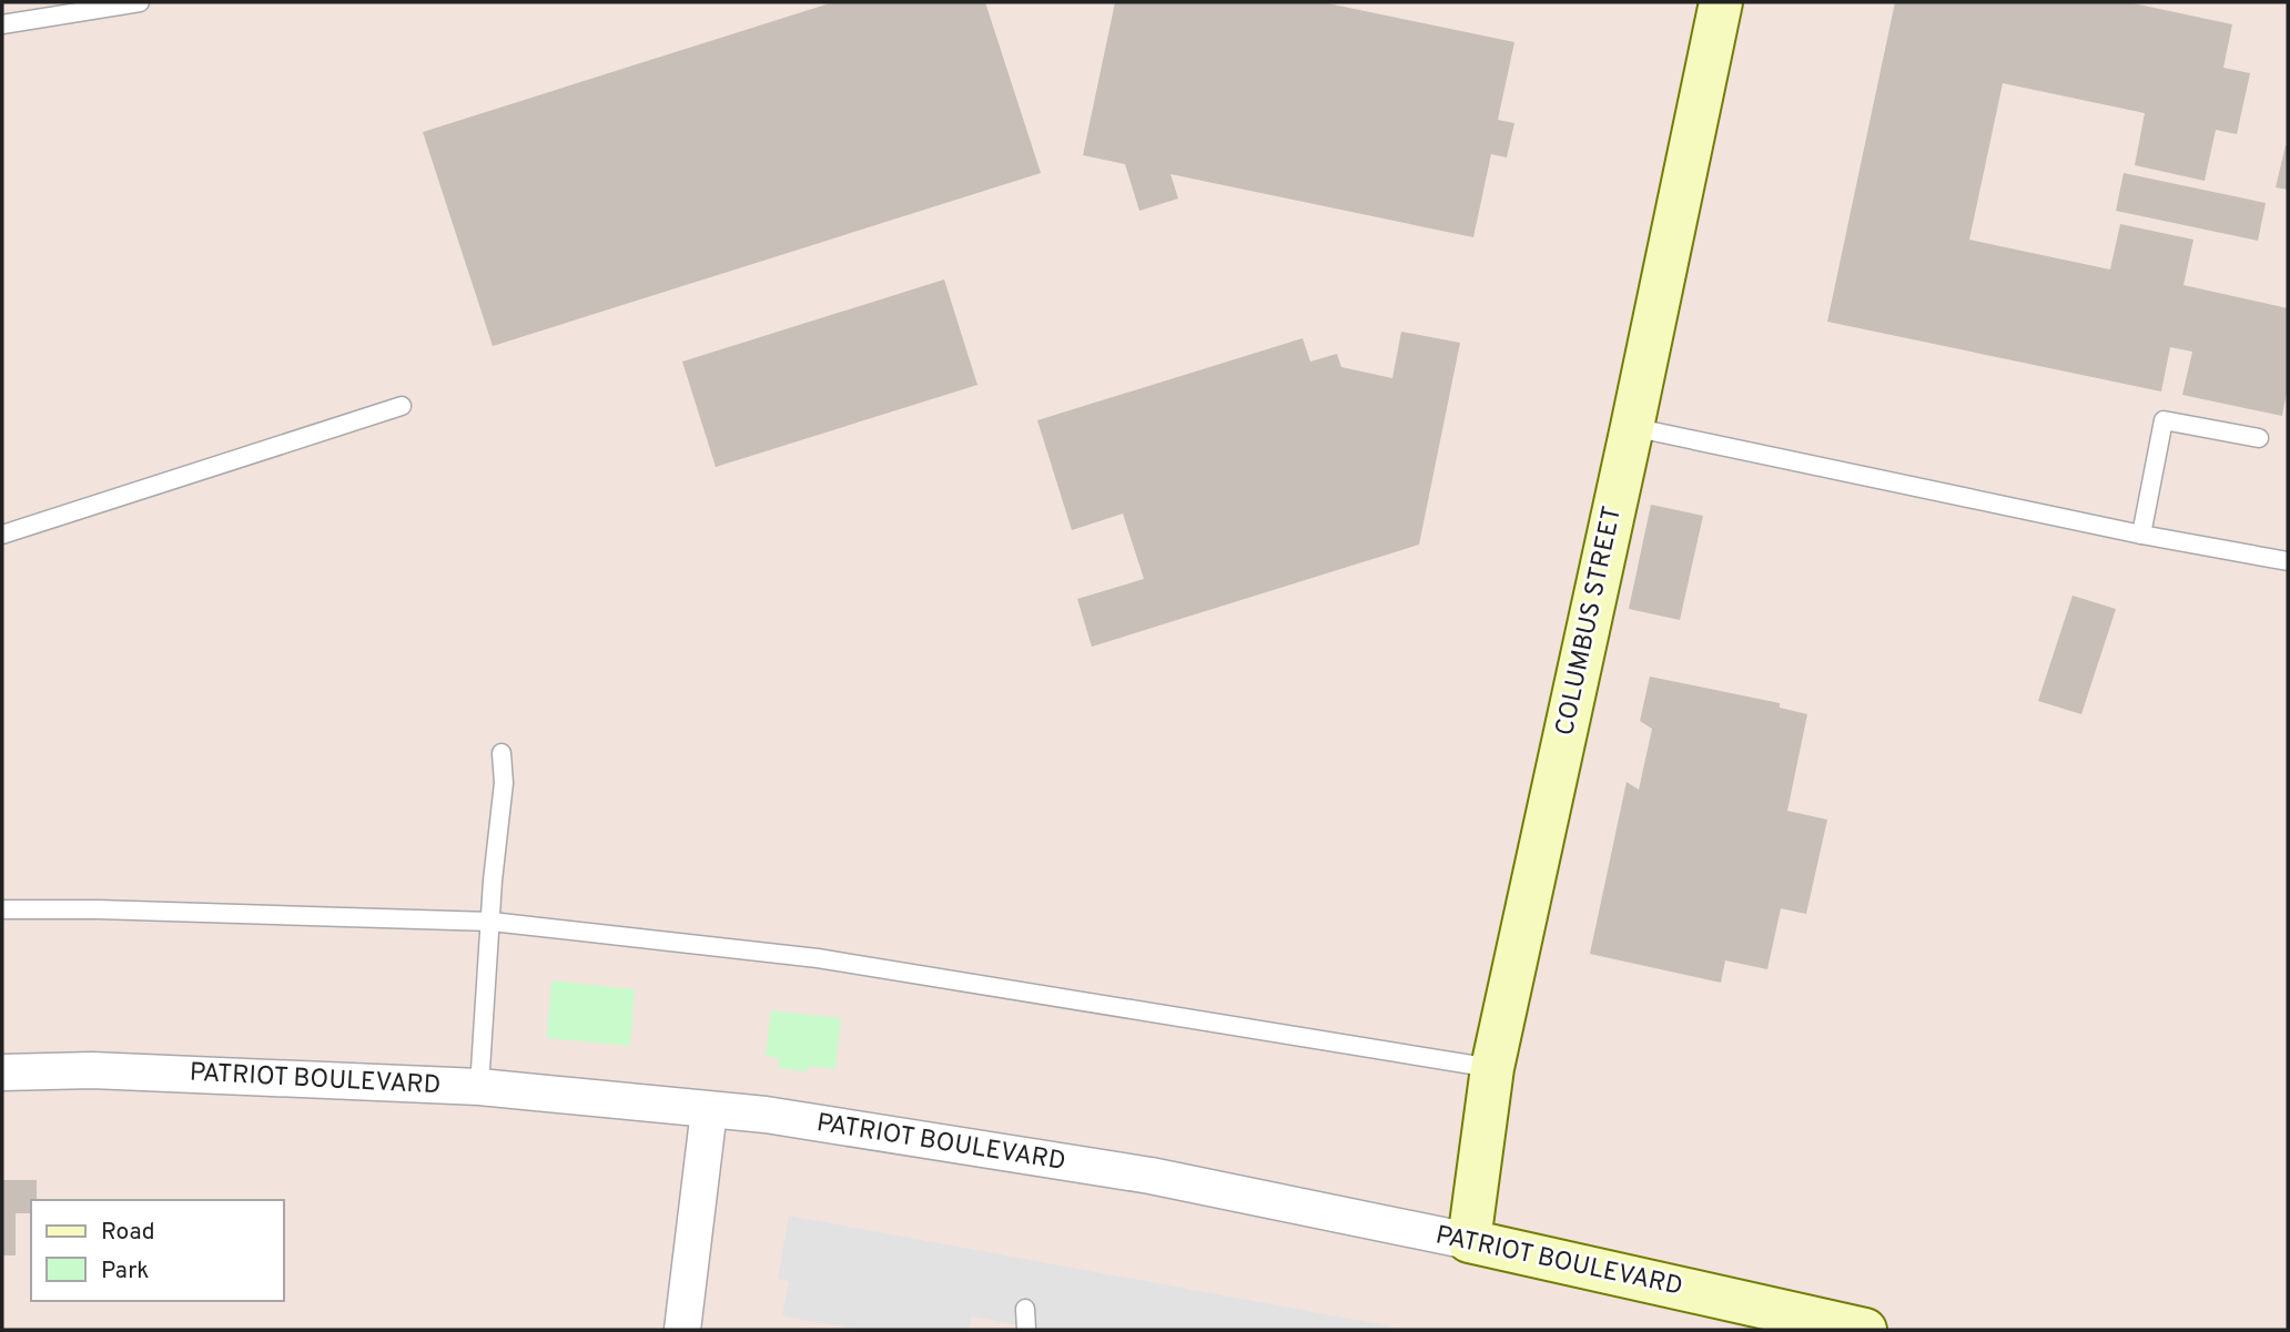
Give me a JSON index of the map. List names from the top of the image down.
{
  "streets": {
    "street": ["COLUMBUS STREET", "PATRIOT BOULEVARD"]
  },
  "crossings": [
    ["COLUMBUS STREET", "PATRIOT BOULEVARD"]
  ],
  "legend": ["Road", "Park"]
}
